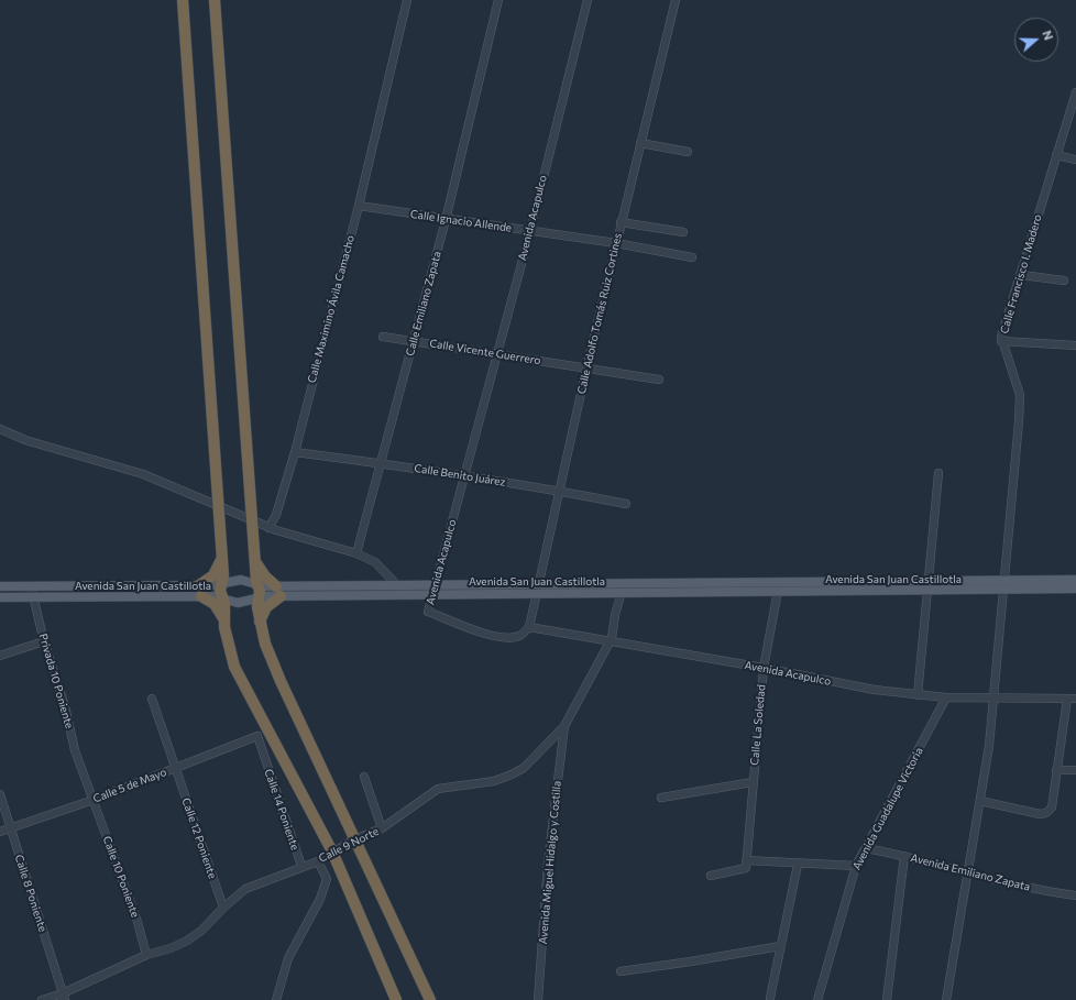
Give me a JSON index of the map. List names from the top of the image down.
{
  "streets": {
    "main road": ["Avenida San Juan Castillotla"],
    "street": [
      "Avenida Acapulco",
      "Calle Ignacio Allende",
      "Calle Francisco I. Madero",
      "Calle Emiliano Zapata",
      "Calle Maximino Ávila Camacho",
      "Calle Adolfo Tomás Ruiz Cortines",
      "Calle Vicente Guerrero",
      "Calle Benito Juárez",
      "Privada 10 Poniente",
      "Calle La Soledad",
      "Calle 5 de Mayo",
      "Avenida Guadalupe Victoria",
      "Calle 14 Poniente",
      "Calle 12 Poniente",
      "Calle 9 Norte",
      "Avenida Miguel Hidalgo y Costilla",
      "Avenida Emiliano Zapata",
      "Calle 10 Poniente",
      "Calle 8 Poniente"
    ]
  },
  "crossings": [
    ["Avenida Acapulco", "Calle Ignacio Allende"],
    ["Avenida Acapulco", "Calle Francisco I. Madero"],
    ["Avenida Acapulco", "Calle Adolfo Tomás Ruiz Cortines"],
    ["Avenida Acapulco", "Calle Vicente Guerrero"],
    ["Avenida Acapulco", "Calle Benito Juárez"],
    ["Avenida Acapulco", "Avenida San Juan Castillotla"],
    ["Avenida Acapulco", "Calle La Soledad"],
    ["Avenida Acapulco", "Avenida Guadalupe Victoria"],
    ["Avenida Acapulco", "Calle 9 Norte"],
    ["Calle Ignacio Allende", "Calle Emiliano Zapata"],
    ["Calle Ignacio Allende", "Calle Maximino Ávila Camacho"],
    ["Calle Ignacio Allende", "Calle Adolfo Tomás Ruiz Cortines"],
    ["Calle Francisco I. Madero", "Avenida San Juan Castillotla"],
    ["Calle Francisco I. Madero", "Avenida Emiliano Zapata"],
    ["Calle Emiliano Zapata", "Calle Vicente Guerrero"],
    ["Calle Emiliano Zapata", "Calle Benito Juárez"],
    ["Calle Maximino Ávila Camacho", "Calle Benito Juárez"],
    ["Calle Adolfo Tomás Ruiz Cortines", "Calle Vicente Guerrero"],
    ["Calle Adolfo Tomás Ruiz Cortines", "Calle Benito Juárez"],
    ["Calle Adolfo Tomás Ruiz Cortines", "Avenida San Juan Castillotla"],
    ["Avenida San Juan Castillotla", "Privada 10 Poniente"],
    ["Avenida San Juan Castillotla", "Calle La Soledad"],
    ["Avenida San Juan Castillotla", "Calle 9 Norte"],
    ["Privada 10 Poniente", "Calle 5 de Mayo"],
    ["Privada 10 Poniente", "Calle 10 Poniente"],
    ["Calle 5 de Mayo", "Calle 14 Poniente"],
    ["Calle 5 de Mayo", "Calle 12 Poniente"],
    ["Calle 5 de Mayo", "Calle 10 Poniente"],
    ["Calle 5 de Mayo", "Calle 8 Poniente"],
    ["Avenida Guadalupe Victoria", "Avenida Emiliano Zapata"],
    ["Calle 14 Poniente", "Calle 9 Norte"],
    ["Calle 12 Poniente", "Calle 9 Norte"],
    ["Calle 9 Norte", "Avenida Miguel Hidalgo y Costilla"],
    ["Calle 9 Norte", "Calle 10 Poniente"],
    ["Calle 9 Norte", "Calle 8 Poniente"]
  ],
  "north": "right"
}
